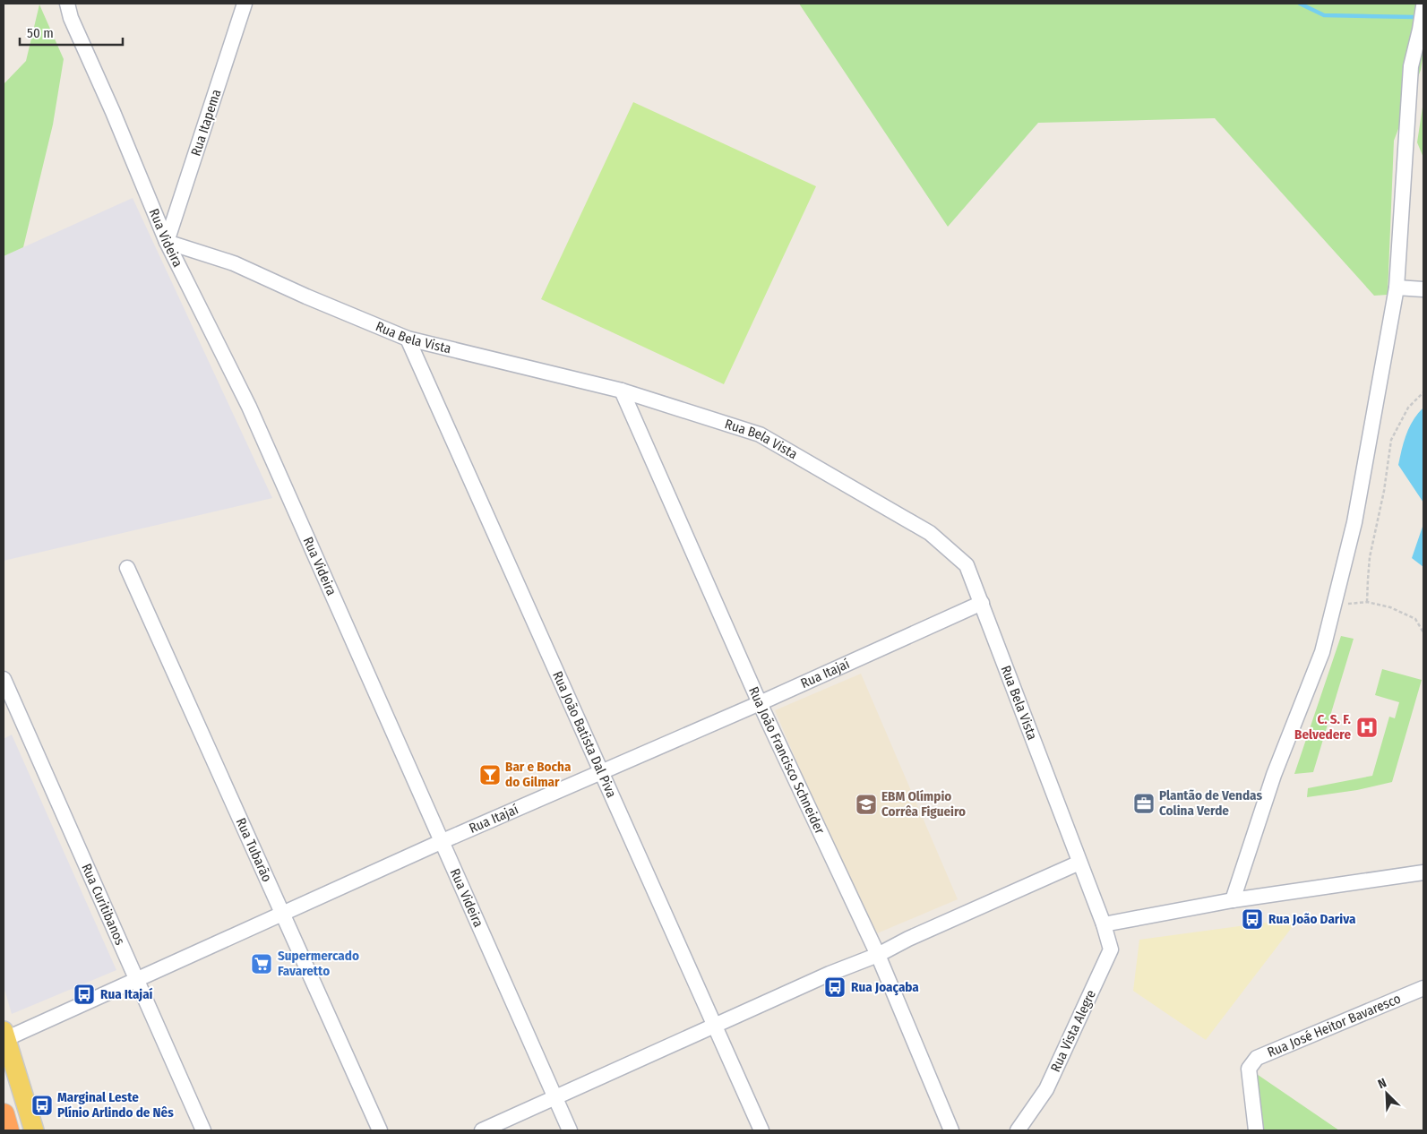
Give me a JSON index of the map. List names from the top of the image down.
{
  "streets": {
    "street": [
      "Rua Itapema",
      "Rua Videira",
      "Rua Bela Vista",
      "Rua Itajaí",
      "Rua João Batista Dal Piva",
      "Rua João Francisco Schneider",
      "Rua Tubarão",
      "Rua Curitibanos",
      "Rua José Heitor Bavaresco",
      "Rua Vista Alegre"
    ]
  },
  "crossings": [
    ["Rua Itapema", "Rua Videira"],
    ["Rua Itapema", "Rua Bela Vista"],
    ["Rua Videira", "Rua Bela Vista"],
    ["Rua Videira", "Rua Itajaí"],
    ["Rua Bela Vista", "Rua Itajaí"],
    ["Rua Bela Vista", "Rua João Batista Dal Piva"],
    ["Rua Bela Vista", "Rua João Francisco Schneider"],
    ["Rua Bela Vista", "Rua Vista Alegre"],
    ["Rua Itajaí", "Rua João Batista Dal Piva"],
    ["Rua Itajaí", "Rua João Francisco Schneider"],
    ["Rua Itajaí", "Rua Tubarão"],
    ["Rua Itajaí", "Rua Curitibanos"]
  ],
  "places": {
    "hospital": ["C. S. F. Belvedere"],
    "bar": ["Bar e Bocha do Gilmar"],
    "office": ["Plantão de Vendas Colina Verde"],
    "school or university": ["EBM Olímpio Corrêa Figueiro"],
    "bus stop": [
      "Rua João Dariva",
      "Rua Joaçaba",
      "Rua Itajaí",
      "Marginal Leste Plínio Arlindo de Nês"
    ],
    "supermarket": ["Supermercado Favaretto"]
  },
  "scale_bar": "50 m",
  "north": "top left"
}
